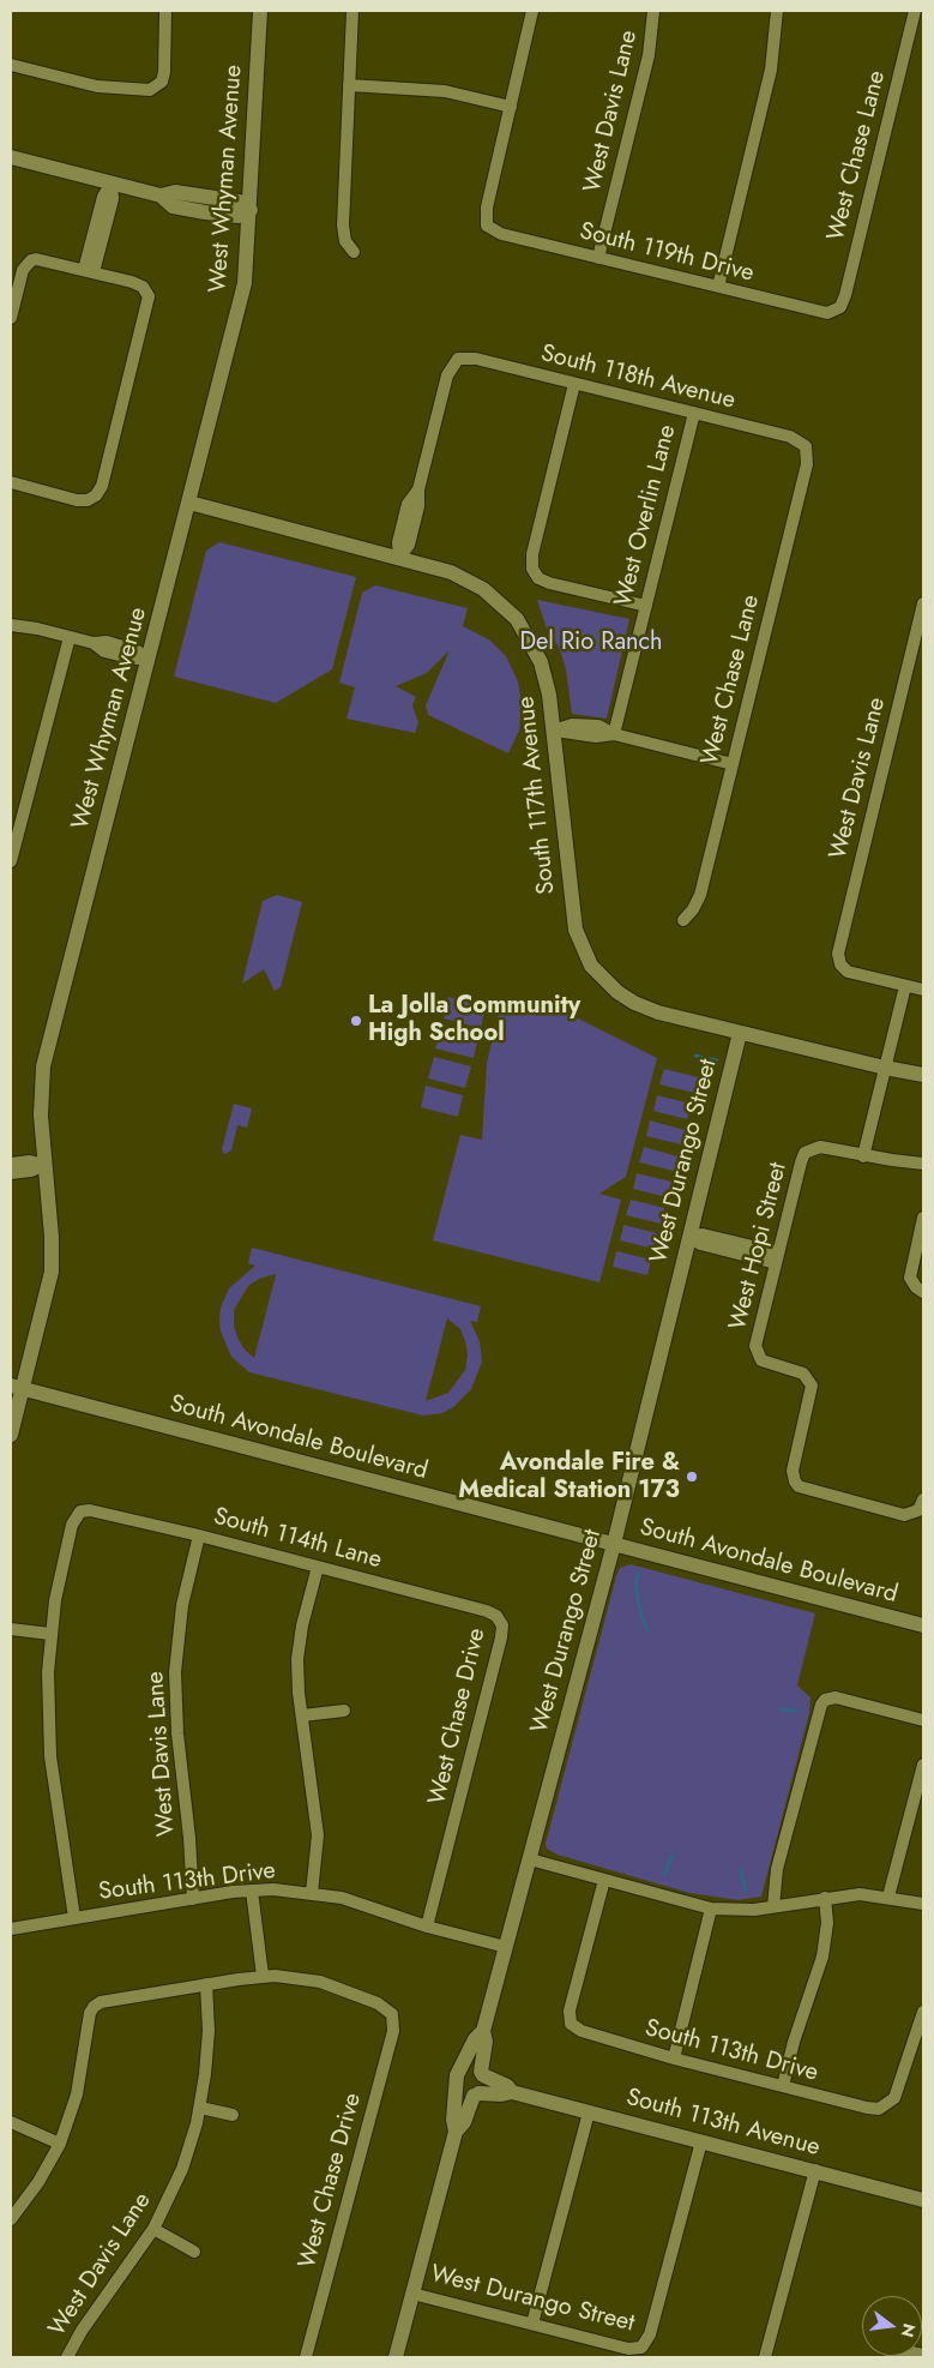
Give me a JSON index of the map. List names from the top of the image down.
{
  "streets": {
    "street": [
      "West Davis Lane",
      "West Chase Lane",
      "West Whyman Avenue",
      "South 119th Drive",
      "South 118th Avenue",
      "West Overlin Lane",
      "South 117th Avenue",
      "West Durango Street",
      "West Hopi Street",
      "South Avondale Boulevard",
      "South 114th Lane",
      "West Chase Drive",
      "South 113th Drive",
      "South 113th Avenue"
    ]
  },
  "crossings": [
    ["West Davis Lane", "South 119th Drive"],
    ["West Davis Lane", "South 114th Lane"],
    ["West Davis Lane", "South 113th Drive"],
    ["West Chase Lane", "South 119th Drive"],
    ["West Chase Lane", "South 118th Avenue"],
    ["West Whyman Avenue", "South 117th Avenue"],
    ["West Whyman Avenue", "South Avondale Boulevard"],
    ["South 118th Avenue", "West Overlin Lane"],
    ["South 118th Avenue", "South 117th Avenue"],
    ["South 117th Avenue", "West Durango Street"],
    ["West Durango Street", "South Avondale Boulevard"],
    ["West Durango Street", "South 113th Drive"],
    ["West Durango Street", "South 113th Avenue"],
    ["South 114th Lane", "West Chase Drive"],
    ["West Chase Drive", "South 113th Drive"]
  ],
  "parks": ["Del Rio Ranch"],
  "places": ["La Jolla Community High School", "Avondale Fire & Medical Station 173"],
  "north": "right"
}
